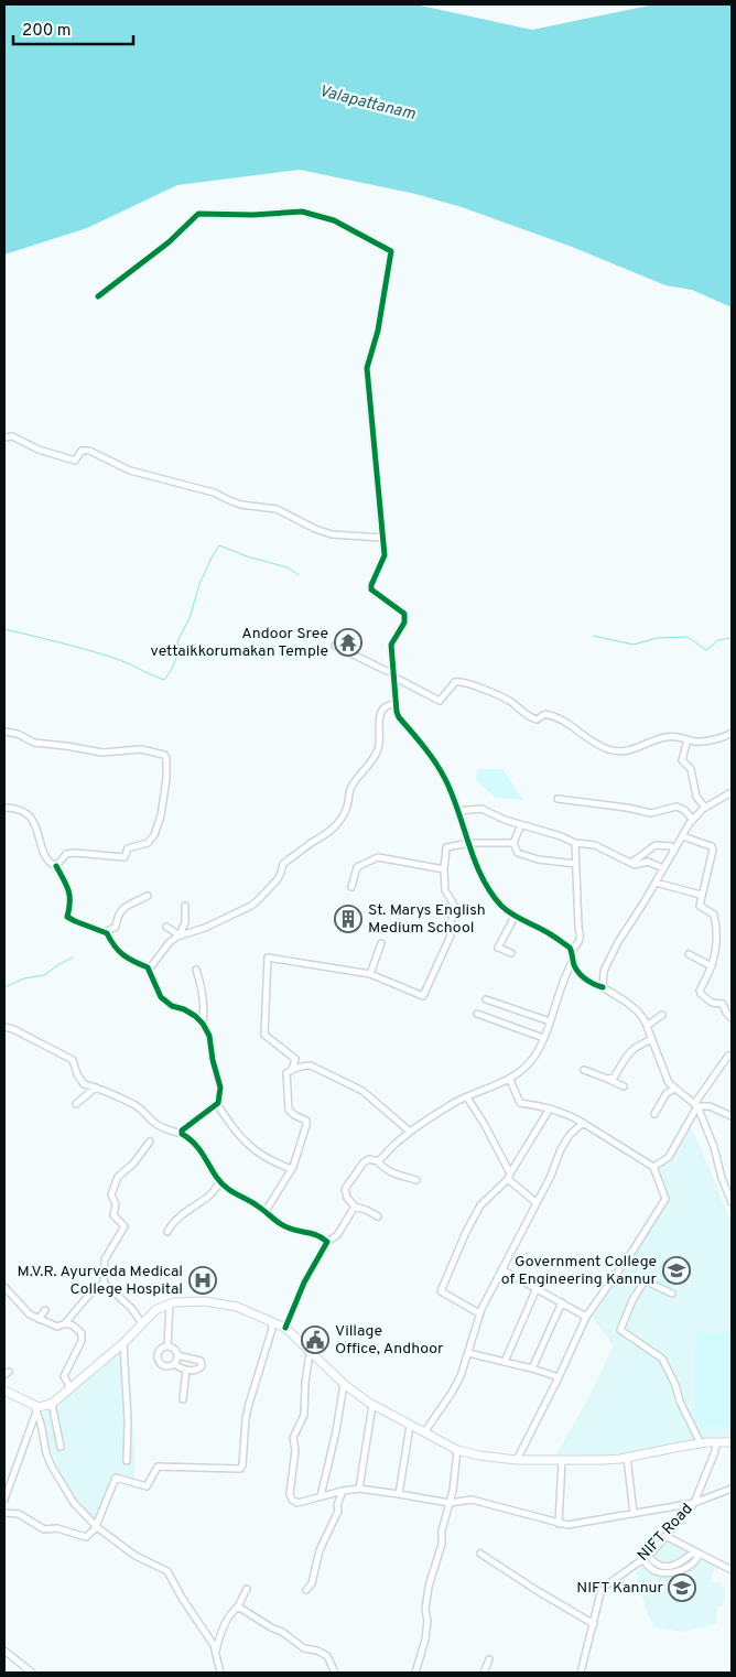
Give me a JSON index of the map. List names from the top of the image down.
{
  "streets": {
    "street": ["NIFT Road"]
  },
  "water": ["Valapattanam"],
  "places": {
    "temple": ["Andoor Sree vettaikkorumakan Temple"],
    "building": ["St. Marys English Medium School"],
    "school or university": ["Government College of Engineering Kannur", "NIFT Kannur"],
    "hospital": ["M.V.R. Ayurveda Medical College Hospital"],
    "public building": ["Village Office, Andhoor"]
  },
  "scale_bar": "200 m"
}
